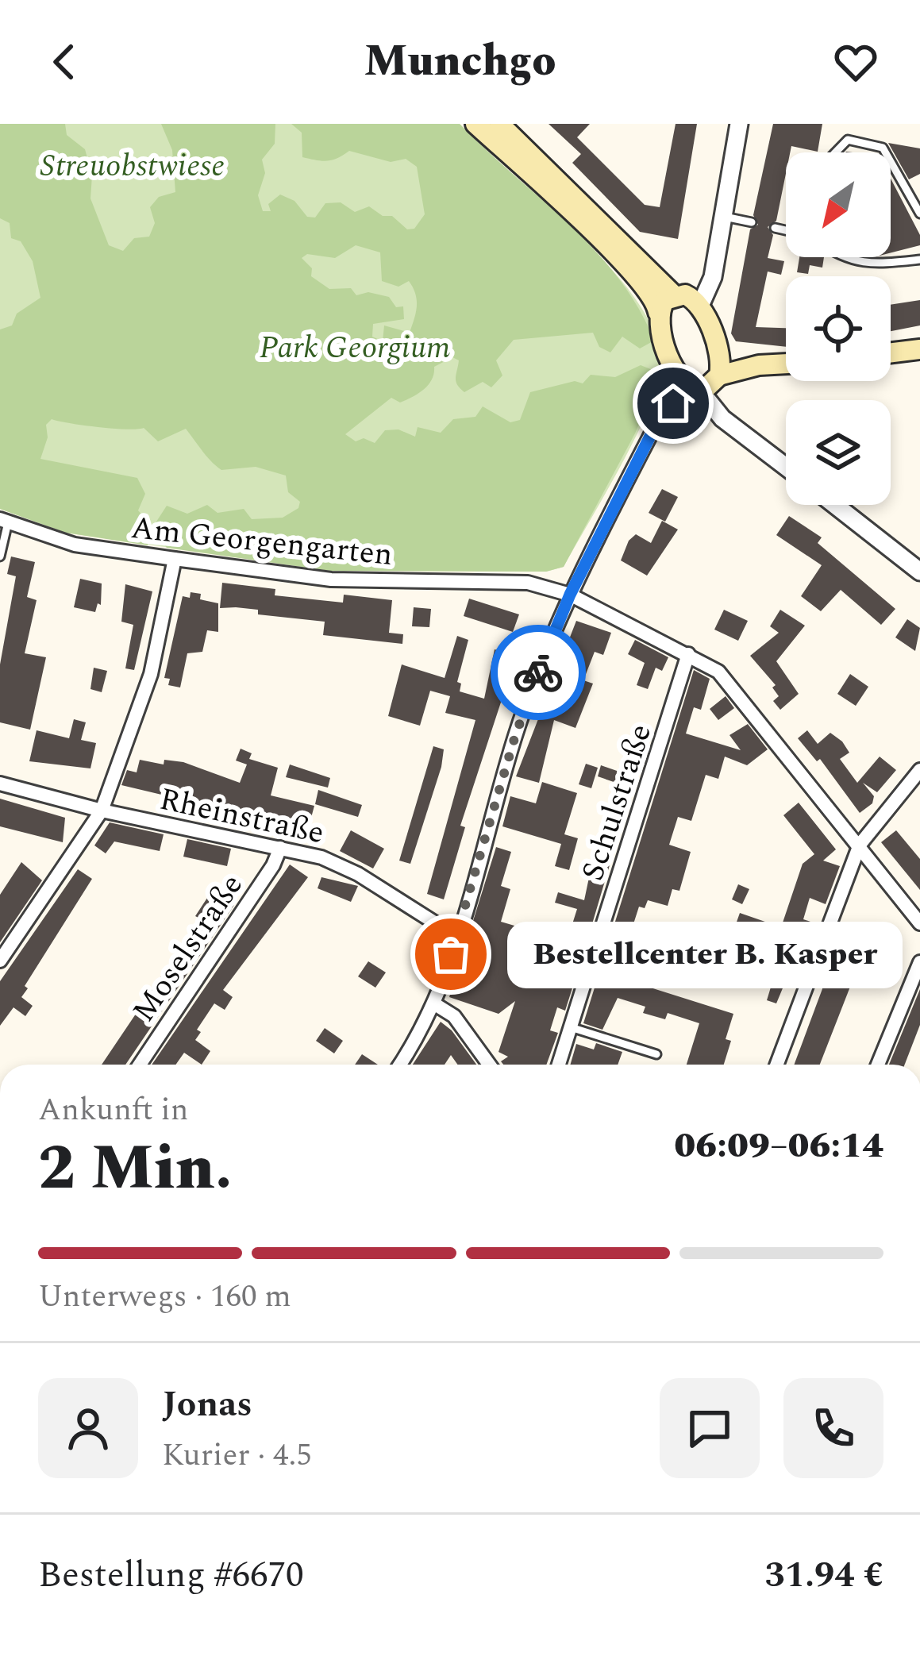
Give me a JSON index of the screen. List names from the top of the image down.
{
  "streets": {
    "street": [
      "Am Georgengarten",
      "Schulstraße",
      "Rheinstraße",
      "Moselstraße"
    ]
  },
  "crossings": [
    ["Am Georgengarten", "Schulstraße"],
    ["Rheinstraße", "Moselstraße"]
  ],
  "parks": ["Streuobstwiese", "Park Georgium"],
  "places": ["Bestellcenter B. Kasper"],
  "north": "bottom left",
  "page": {
    "header": "Munchgo",
    "bubble": "Bestellcenter B. Kasper",
    "heading": ["2 Min.", "Ankunft in", "06:09–06:14"],
    "panel": [
      "Jonas",
      "Kurier · 4.5",
      "Bestellung #6670",
      "31.94 €"
    ],
    "bar": "Unterwegs · 160 m"
  }
}
